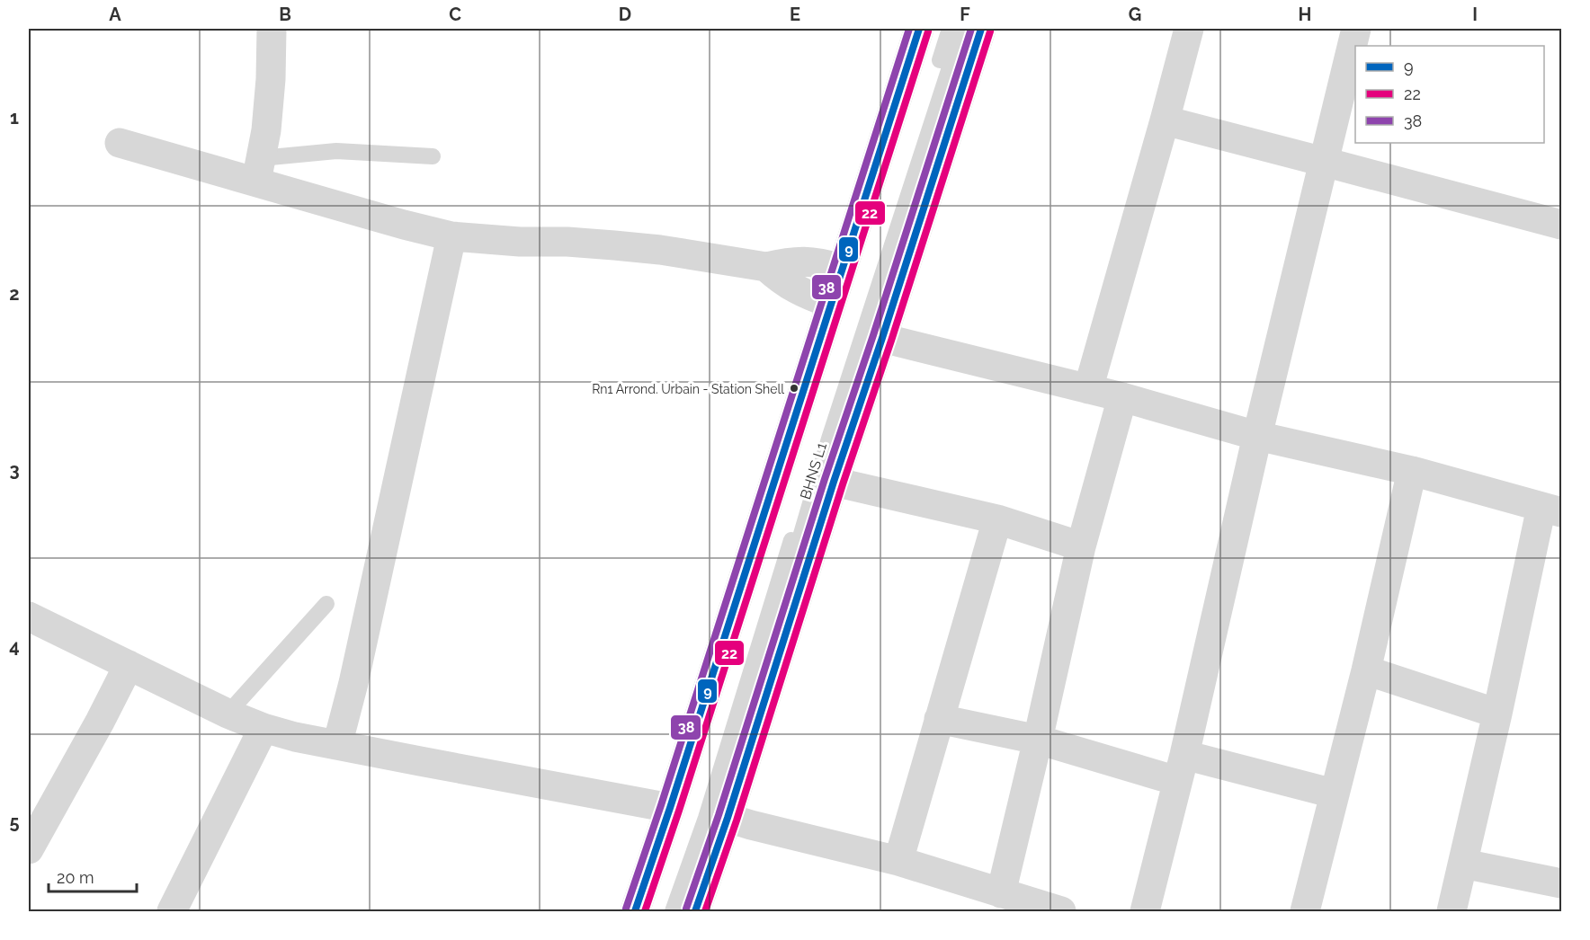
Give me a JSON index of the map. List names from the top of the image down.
{
  "streets": {
    "lane": ["BHNS L1"]
  },
  "places": ["Rn1 Arrond. Urbain - Station Shell"],
  "lines": ["transit line 9", "transit line 38", "transit line 22"],
  "legend": ["9", "22", "38"],
  "scale_bar": "20 m",
  "grid": {
    "columns": [
      "A",
      "B",
      "C",
      "D",
      "E",
      "F",
      "G",
      "H",
      "I"
    ],
    "rows": [
      "1",
      "2",
      "3",
      "4",
      "5"
    ]
  }
}
